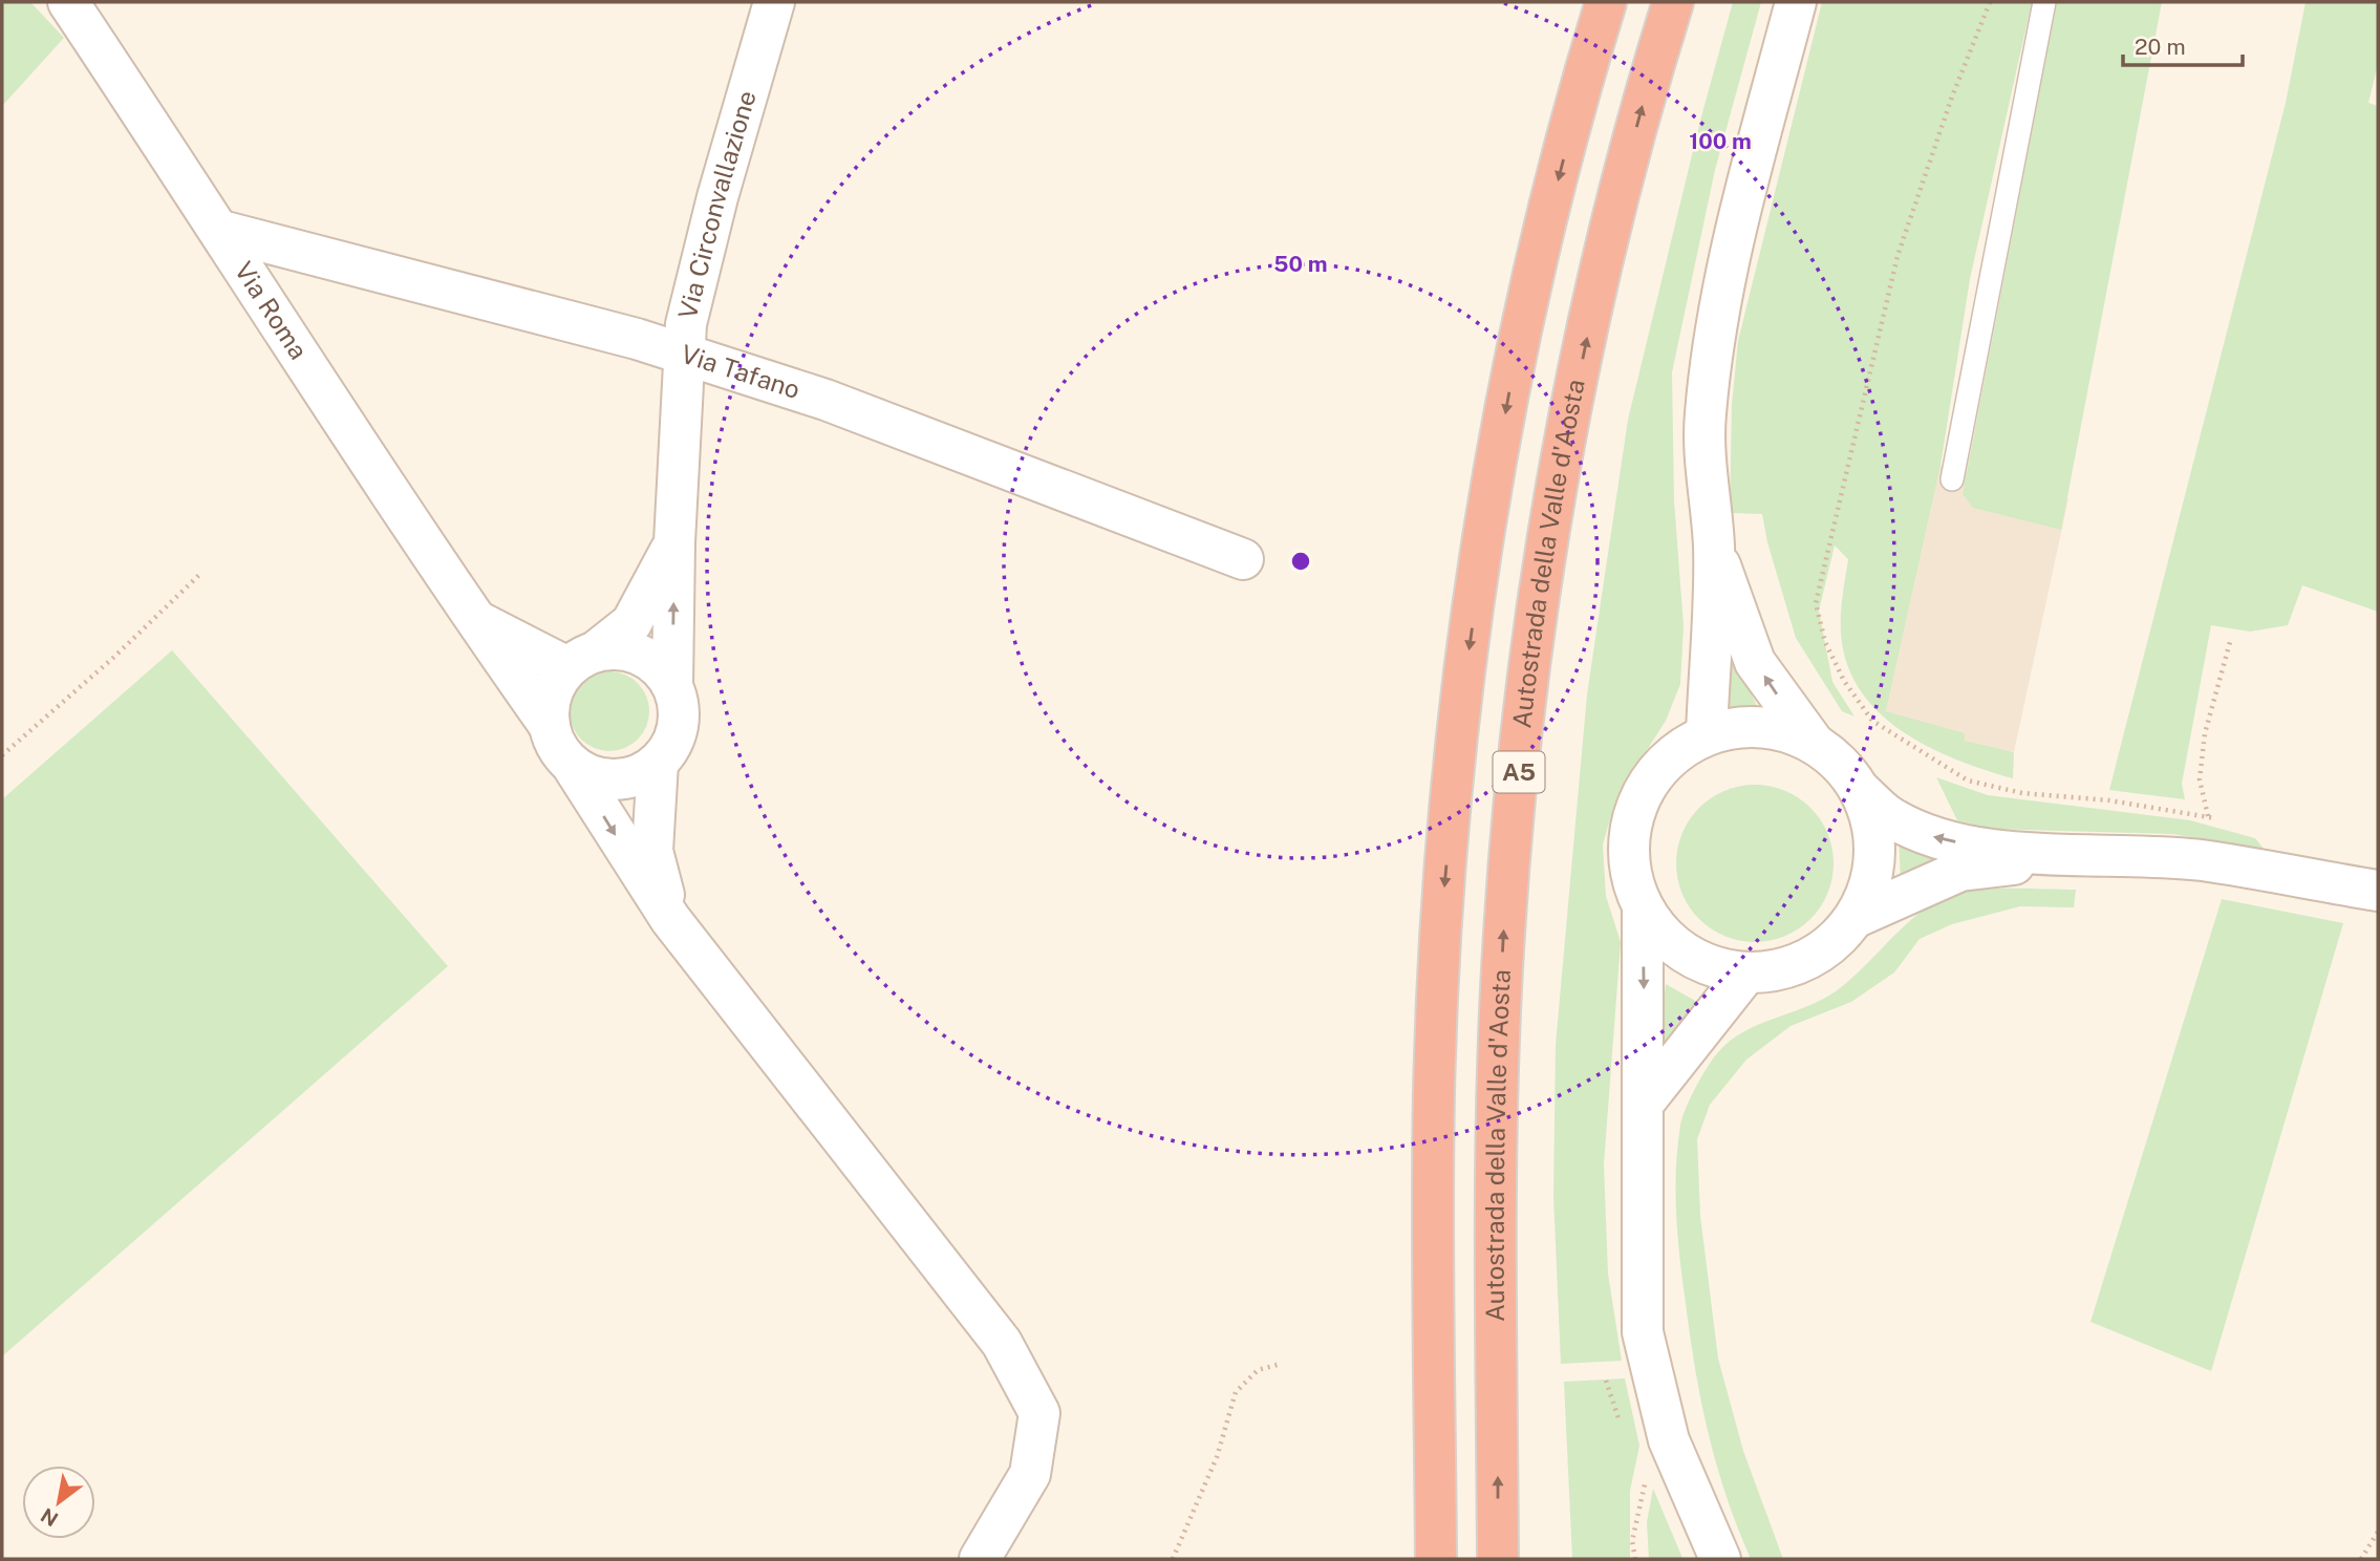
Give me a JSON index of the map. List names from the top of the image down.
{
  "streets": {
    "highway": ["Autostrada della Valle d'Aosta", "A5"],
    "street": ["Via Circonvallazione", "Via Roma", "Via Tafano"]
  },
  "crossings": [
    ["Via Circonvallazione", "Via Roma"],
    ["Via Circonvallazione", "Via Tafano"],
    ["Via Roma", "Via Tafano"]
  ],
  "scale_bar": "20 m",
  "north": "bottom left",
  "rings": ["100 m", "50 m"]
}
